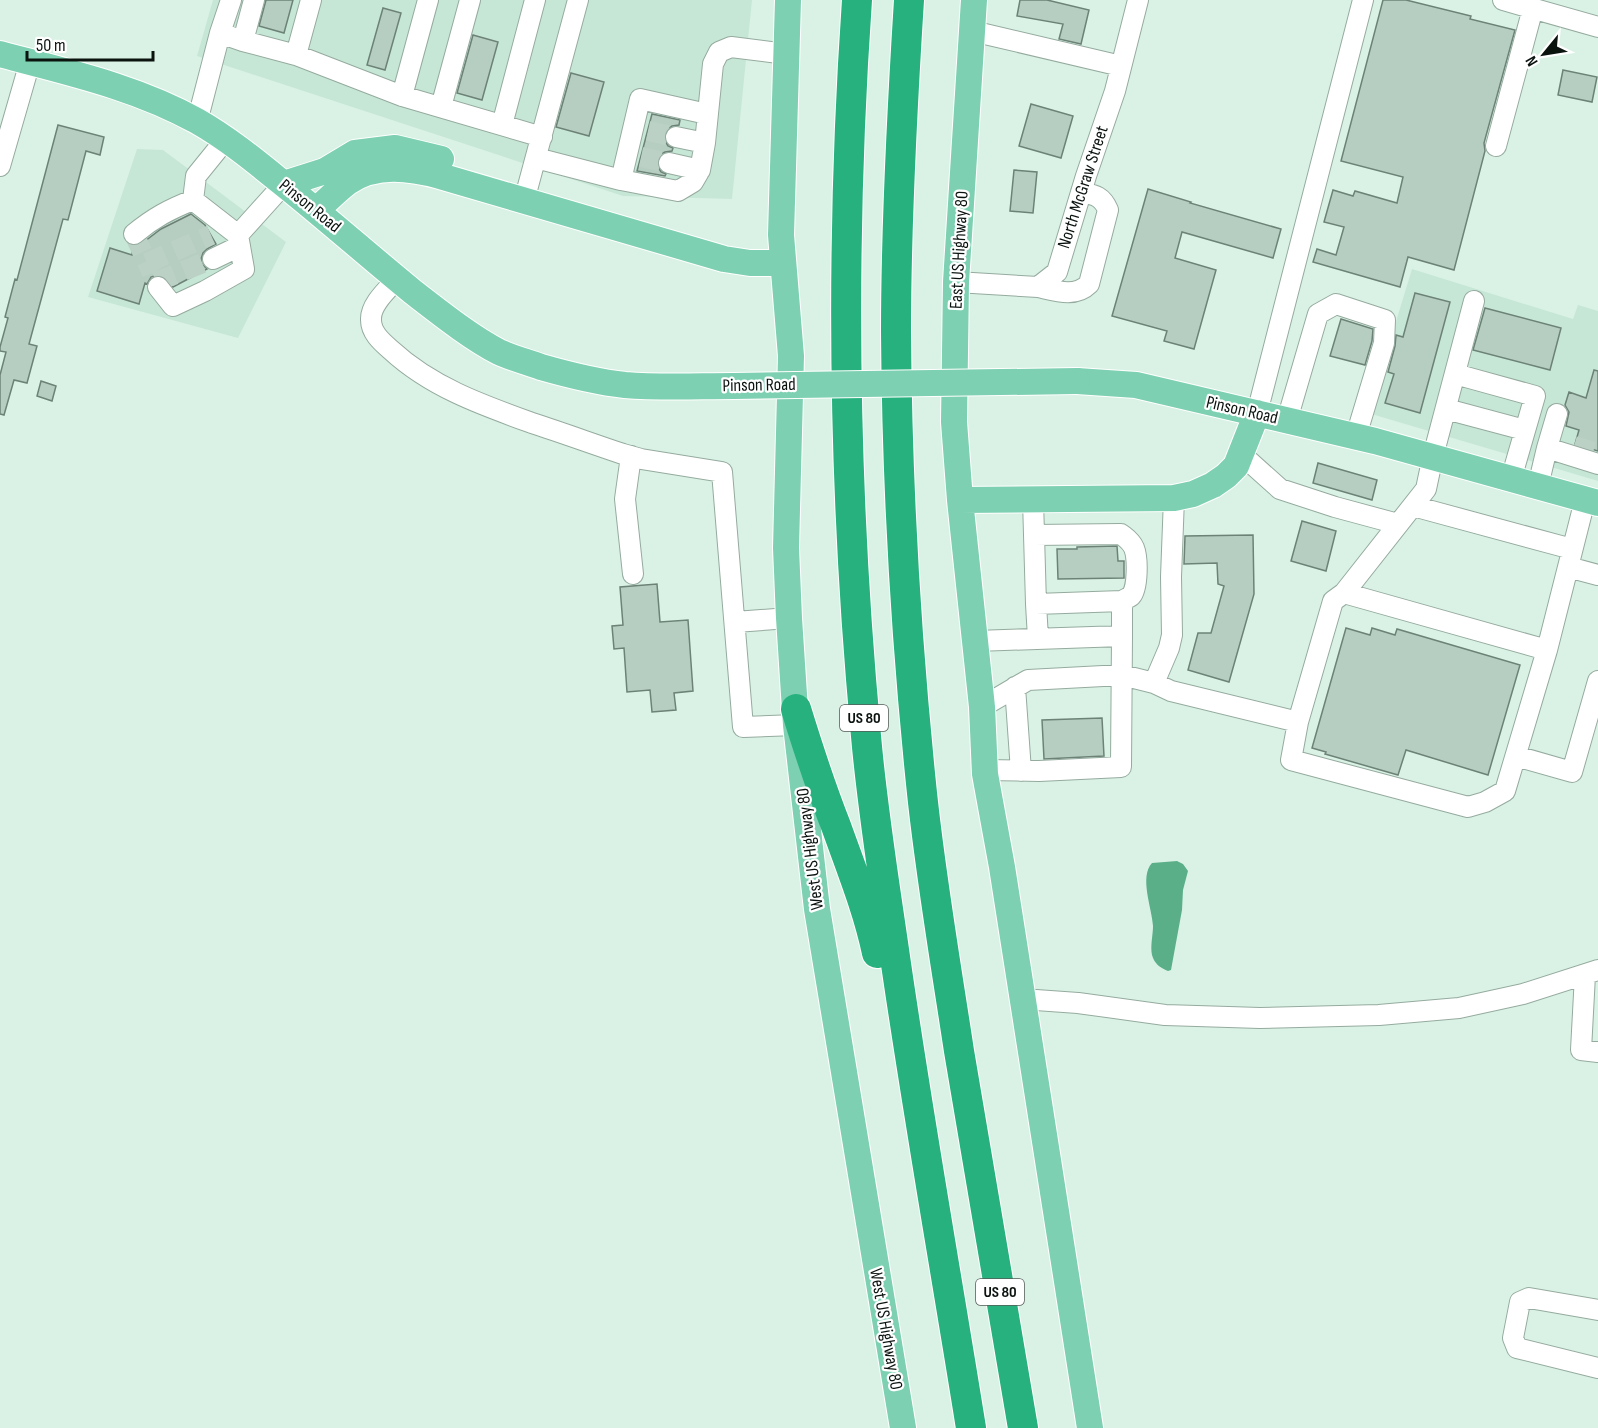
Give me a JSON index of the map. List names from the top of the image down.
{
  "streets": {
    "highway": ["US 80"],
    "main road": ["Pinson Road", "East US Highway 80", "West US Highway 80"],
    "street": ["North McGraw Street"]
  },
  "scale_bar": "50 m",
  "north": "bottom left"
}
